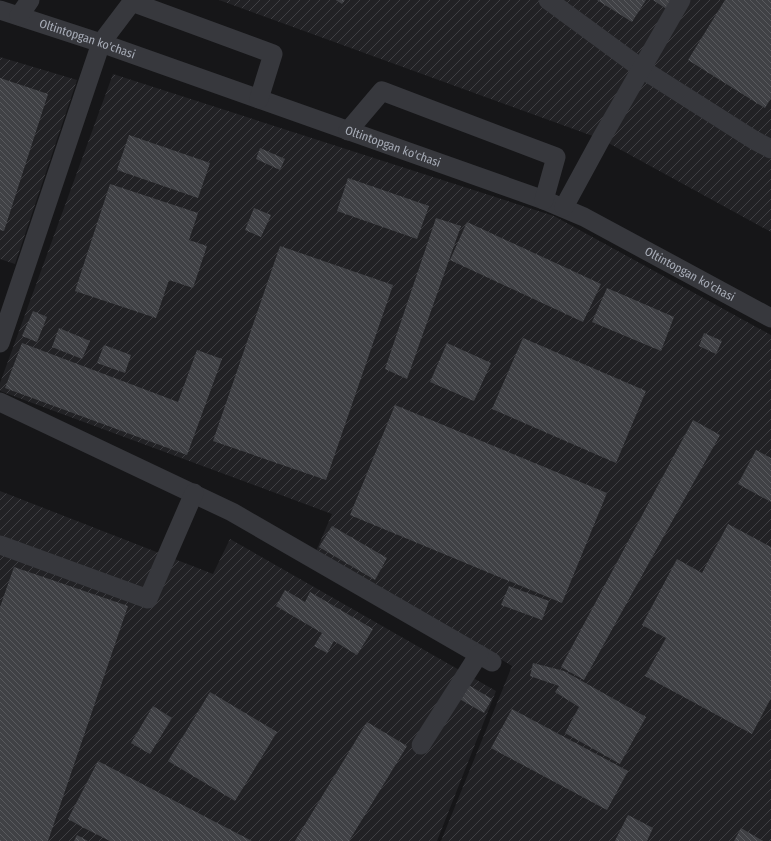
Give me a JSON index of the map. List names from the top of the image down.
{
  "streets": {
    "street": ["Oltintopgan ko'chasi"]
  }
}
